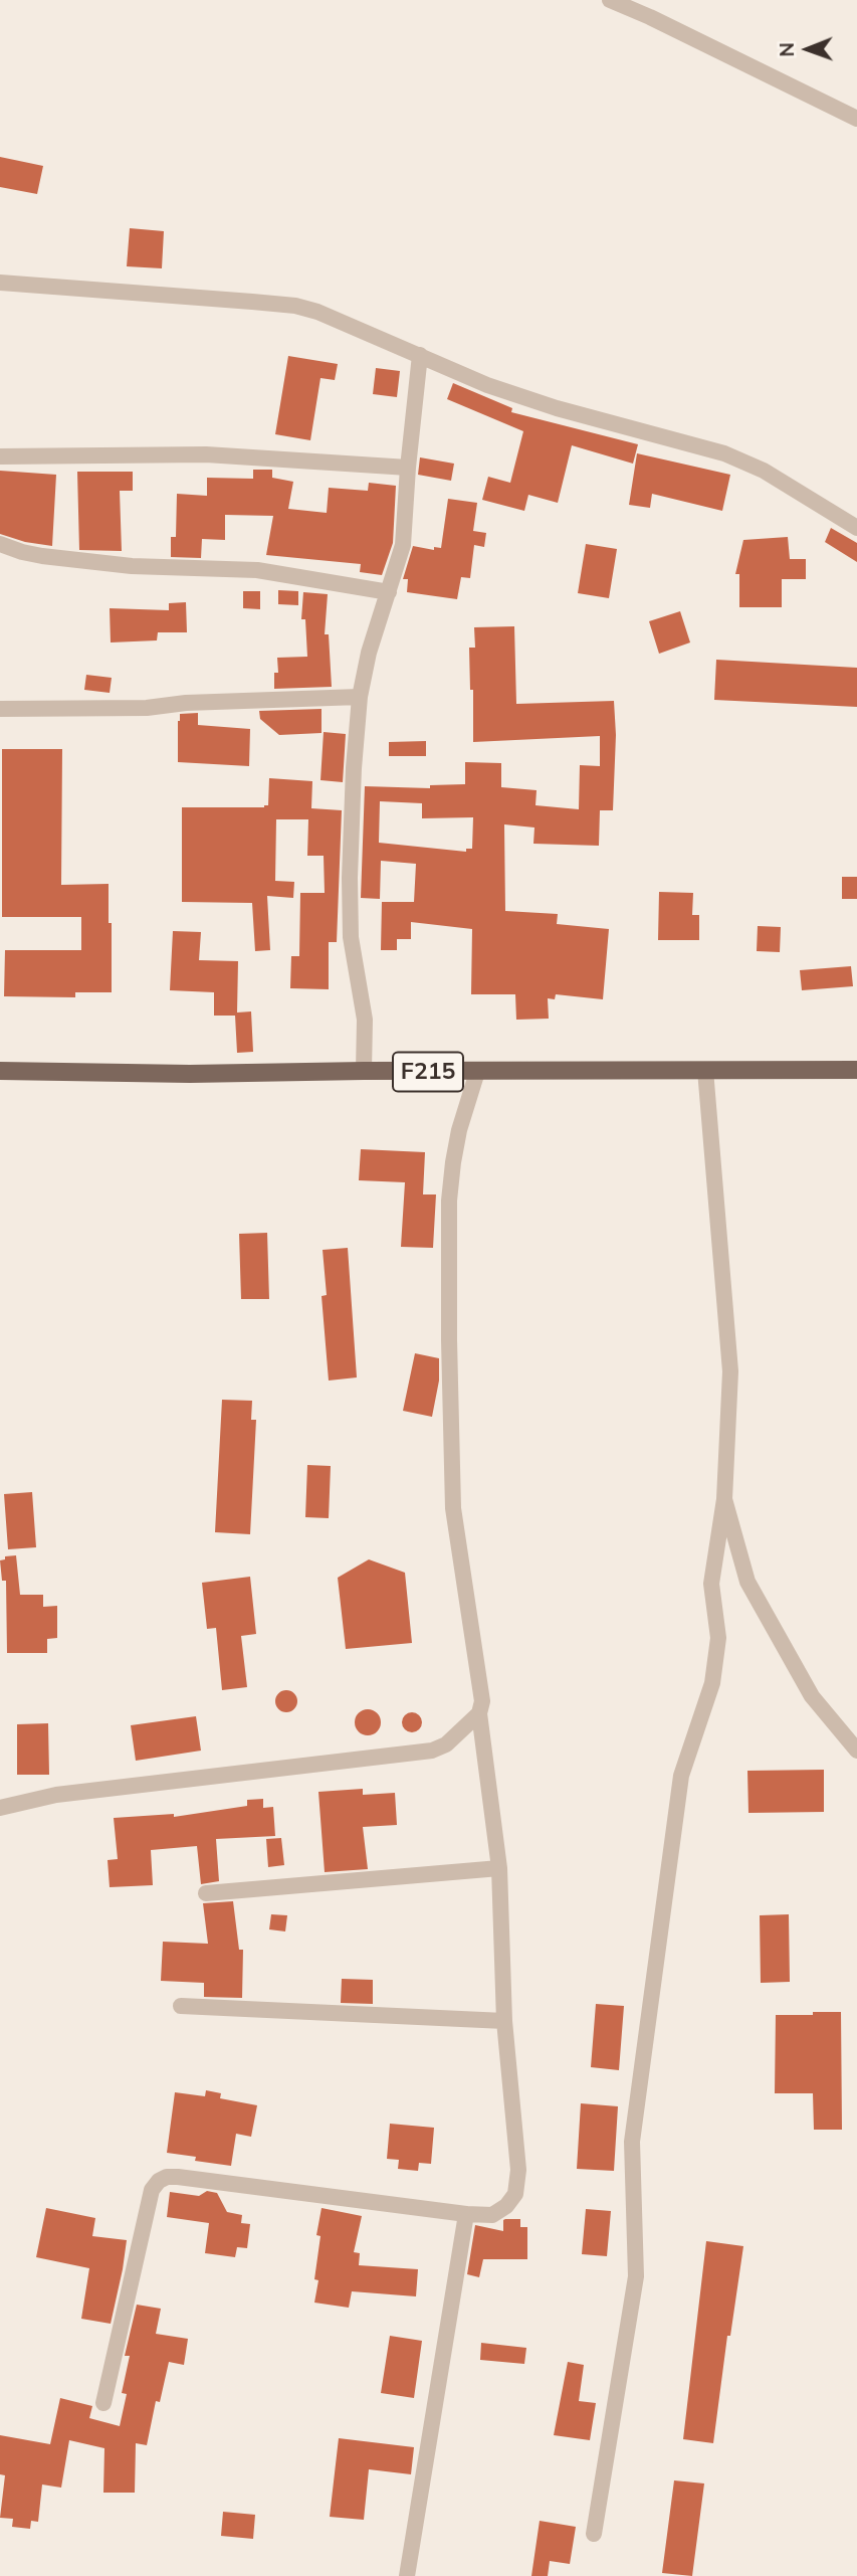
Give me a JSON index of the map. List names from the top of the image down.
{
  "streets": {
    "main road": ["F215"]
  },
  "north": "left"
}
